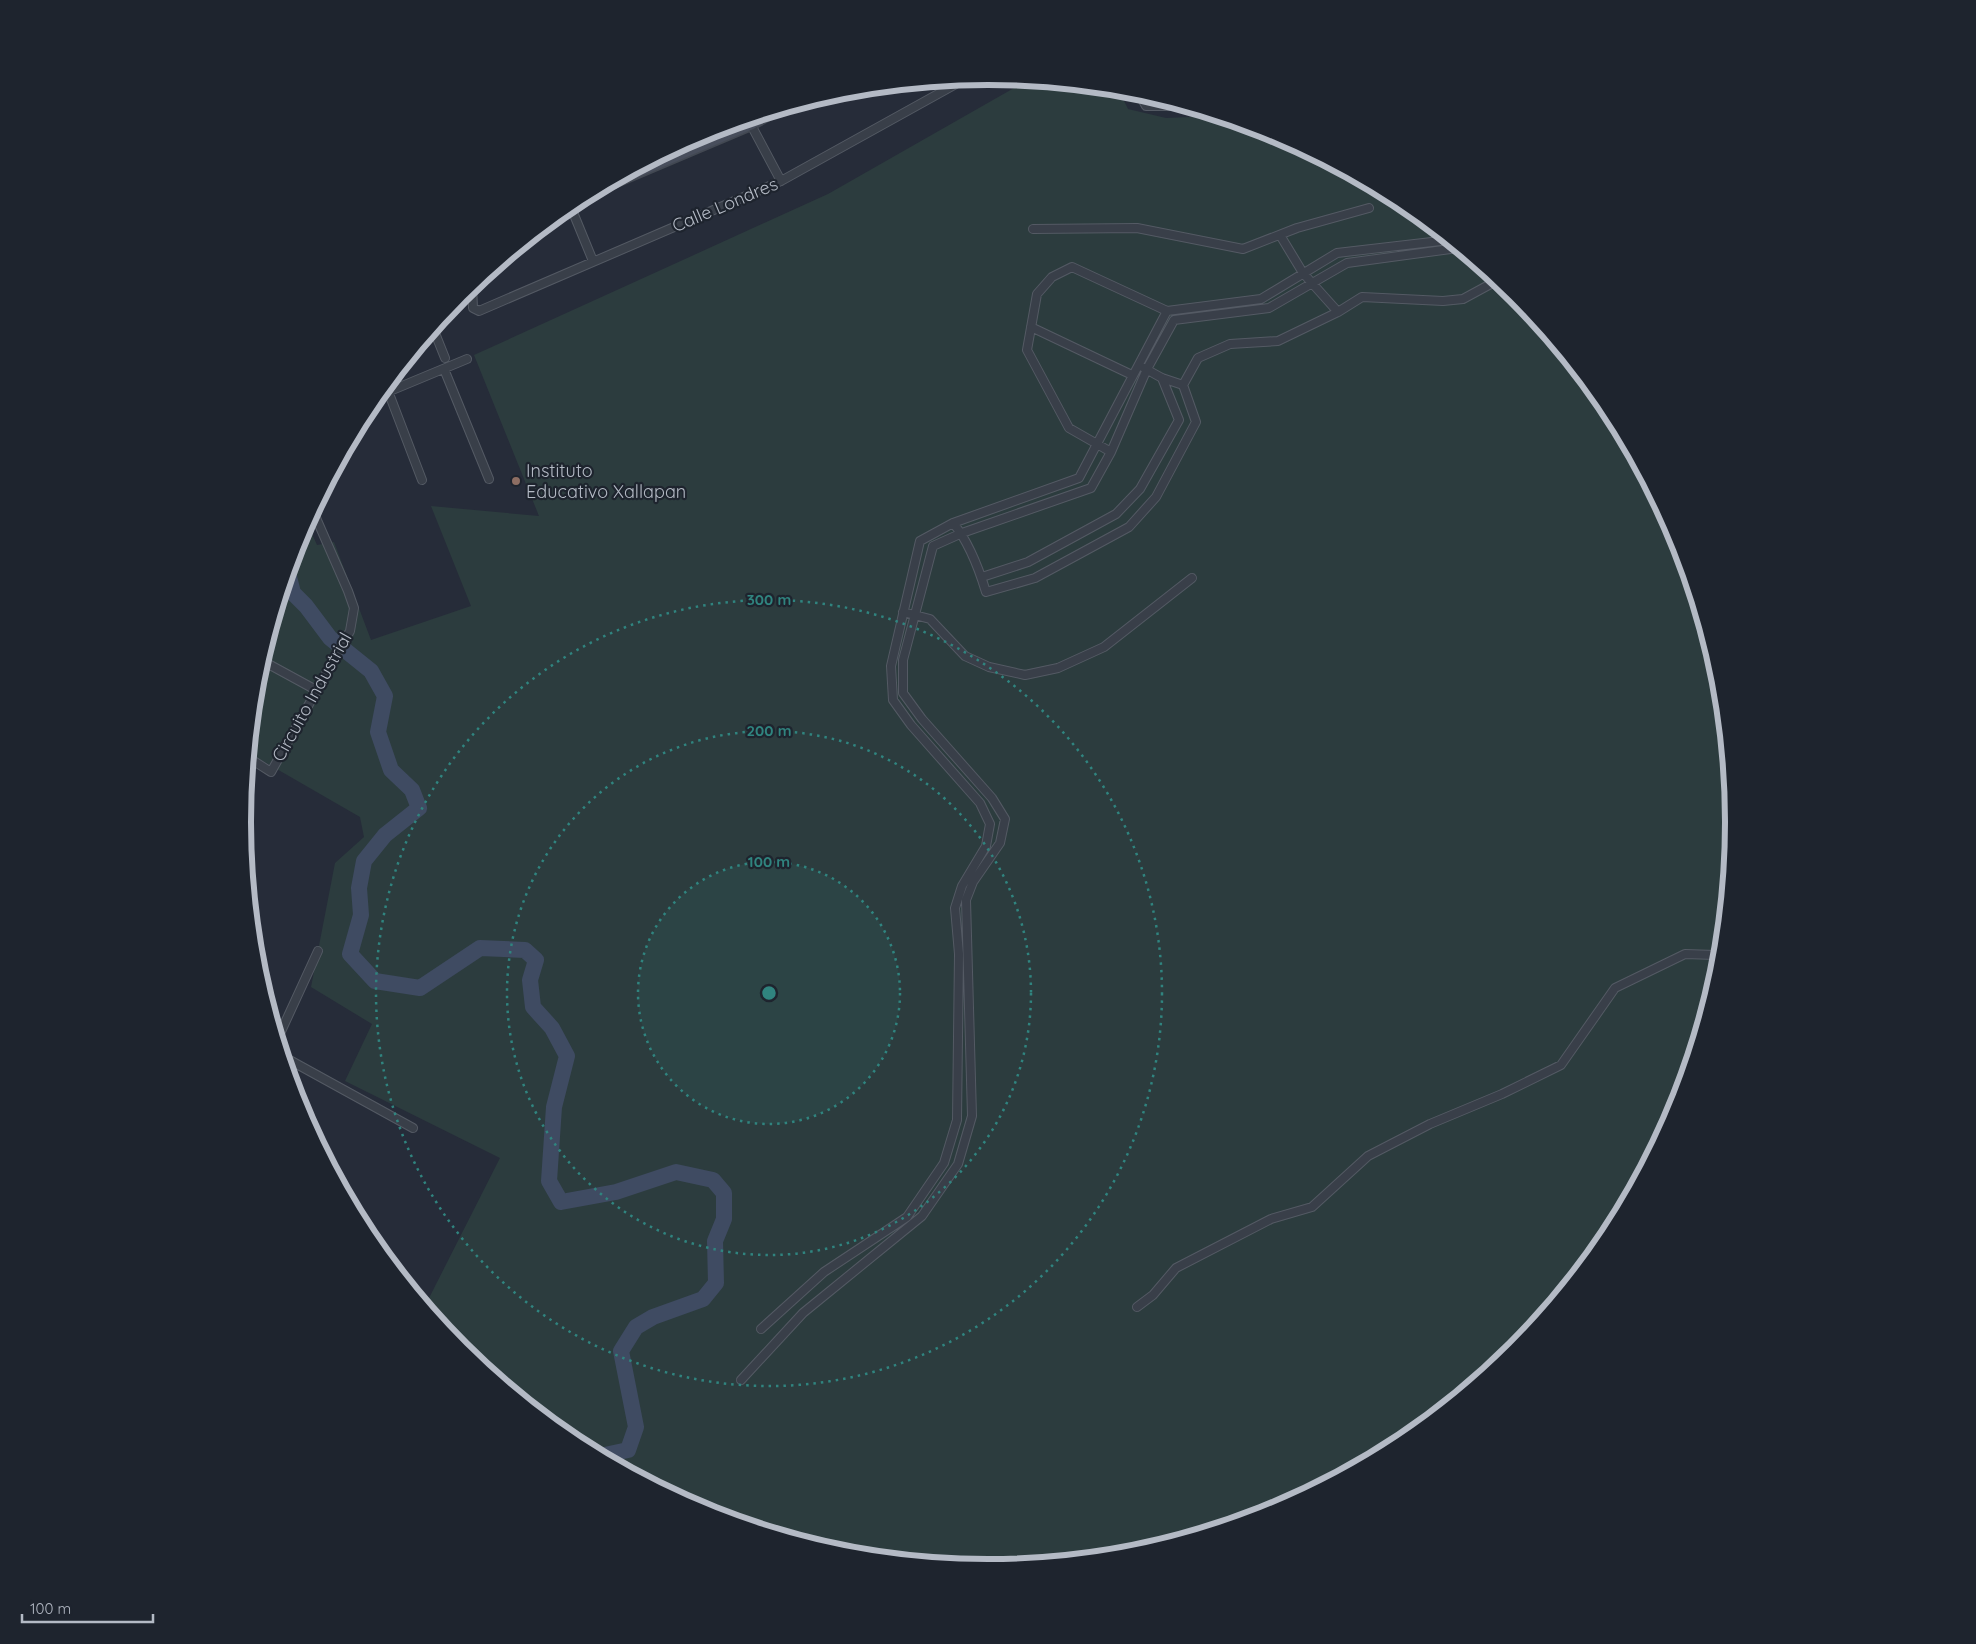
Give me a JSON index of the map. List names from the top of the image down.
{
  "streets": {
    "street": ["Calle Londres", "Circuito Industrial"]
  },
  "places": ["Instituto Educativo Xallapan"],
  "scale_bar": "100 m",
  "rings": ["300 m", "200 m", "100 m"]
}
